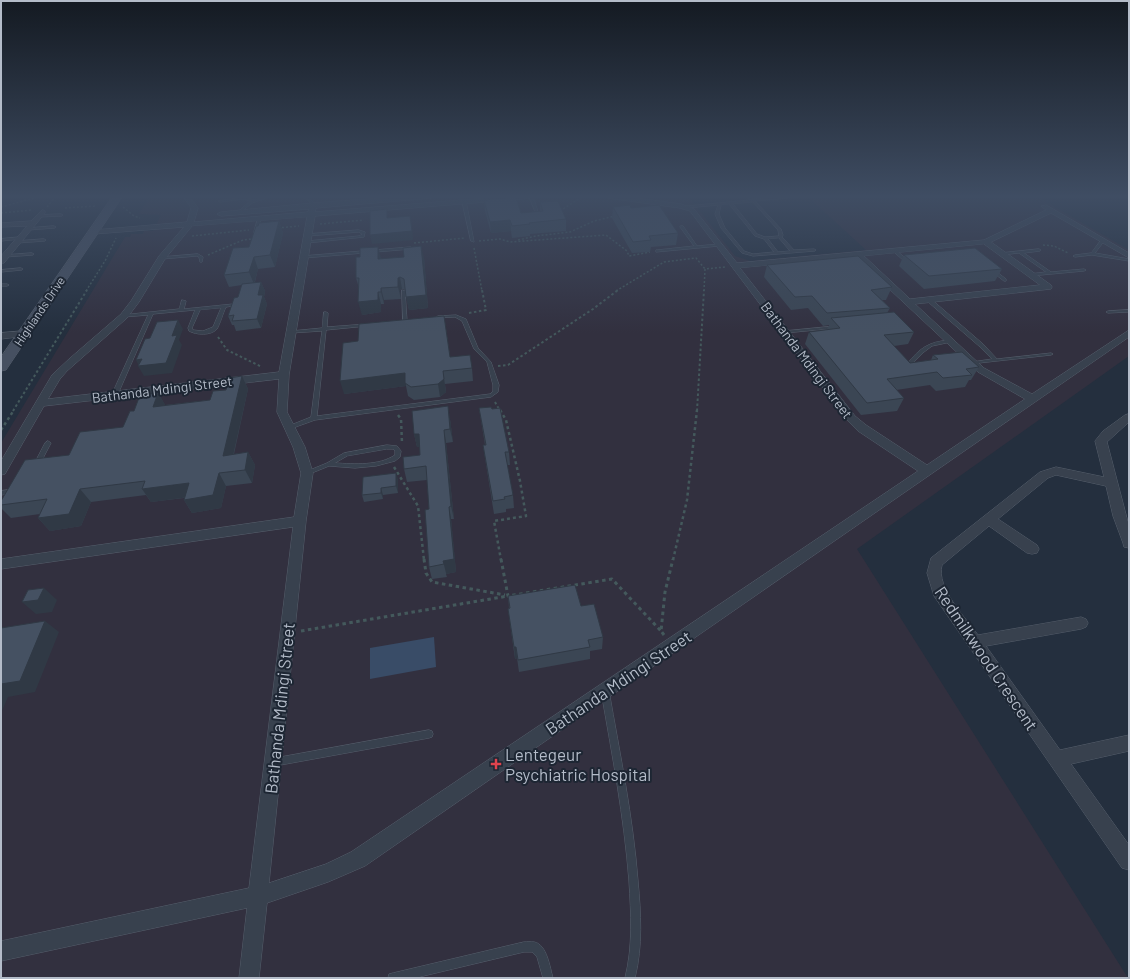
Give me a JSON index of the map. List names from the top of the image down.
{
  "streets": {
    "main road": ["Highlands Drive"],
    "street": ["Bathanda Mdingi Street", "Redmilkwood Crescent"]
  },
  "places": {
    "health": ["Lentegeur Psychiatric Hospital"]
  }
}
